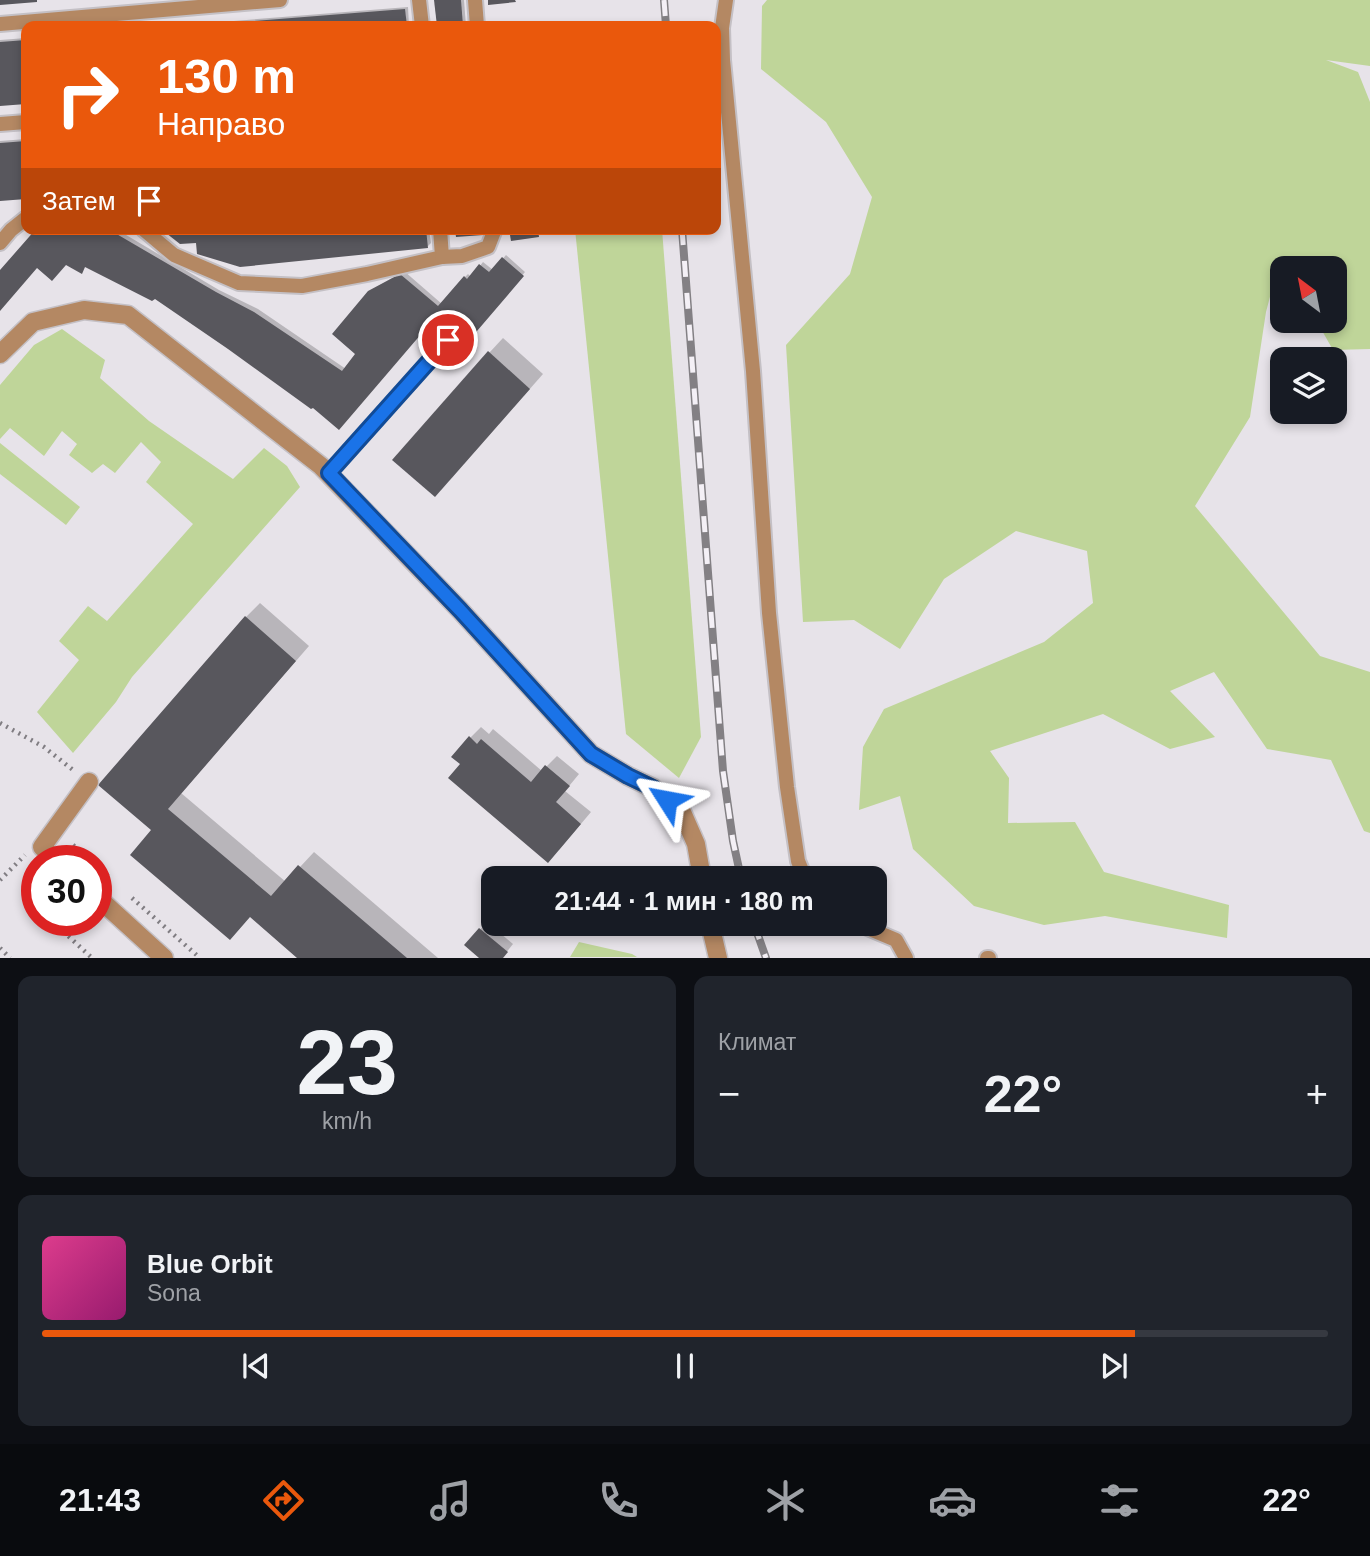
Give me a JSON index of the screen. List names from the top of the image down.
{
  "north": "top left",
  "page": {
    "turn": ["130 m", "Направо"],
    "then": "Затем",
    "limit": "30",
    "trip": "21:44 · 1 мин · 180 m",
    "tile": [
      ["23", "km/h"],
      "Климат"
    ],
    "heat": ["−", "22°", "+"],
    "song": ["Blue Orbit", "Sona"],
    "tabs": ["21:43", "22°"]
  }
}
